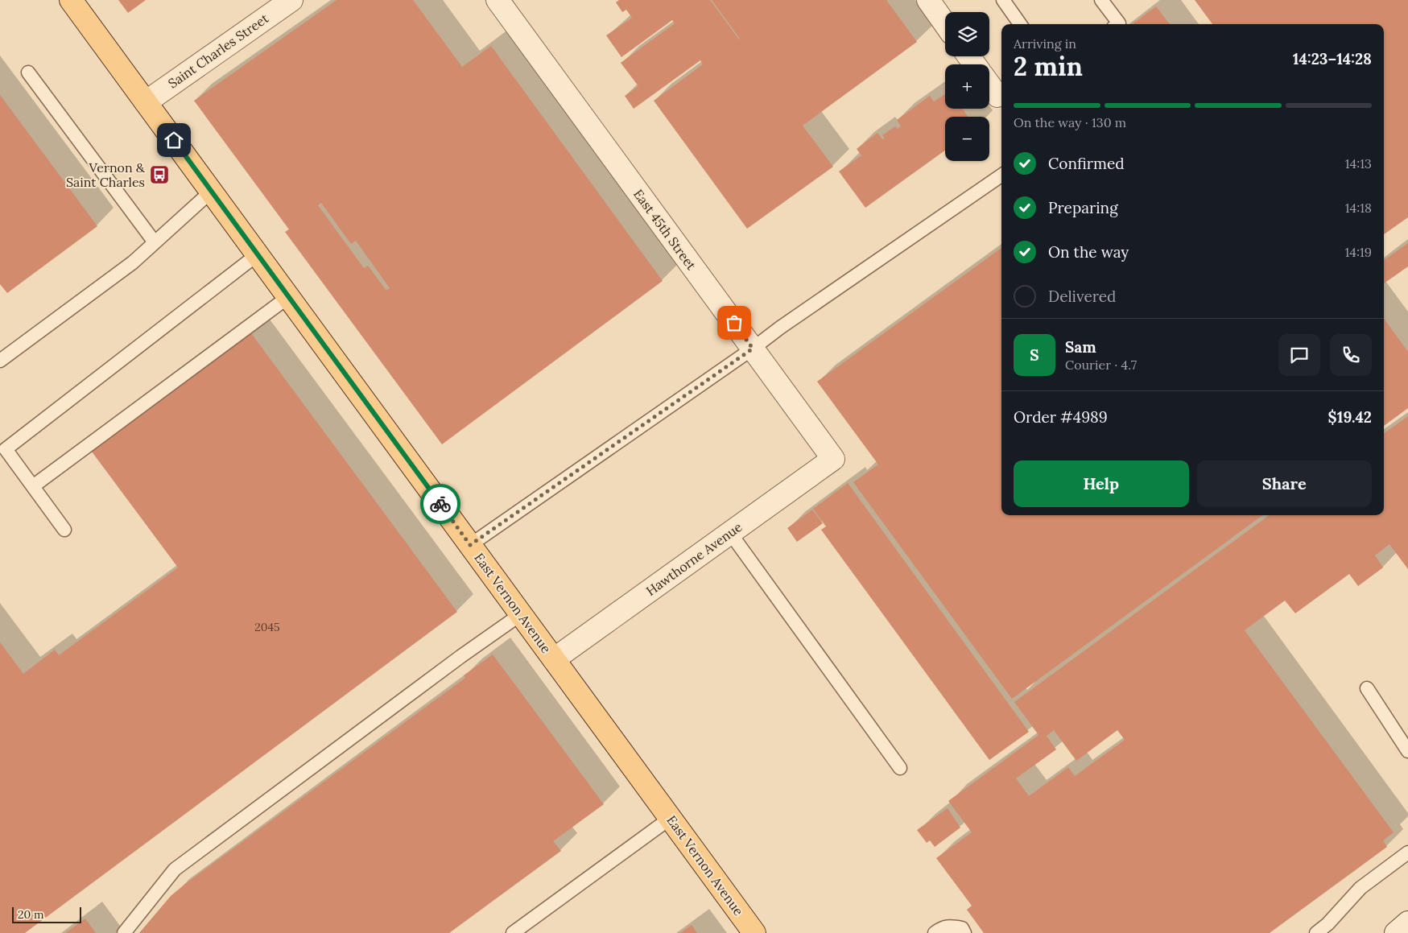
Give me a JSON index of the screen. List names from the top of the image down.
{
  "streets": {
    "main road": ["East Vernon Avenue"],
    "street": ["Saint Charles Street", "East 45th Street", "Hawthorne Avenue"]
  },
  "crossings": [
    ["Saint Charles Street", "East Vernon Avenue"],
    ["East 45th Street", "Hawthorne Avenue"],
    ["Hawthorne Avenue", "East Vernon Avenue"]
  ],
  "places": {
    "bus stop": ["Vernon & Saint Charles"]
  },
  "house_numbers": ["2045"],
  "scale_bar": "20 m",
  "page": {
    "map_buttons": ["+", "−"],
    "heading": ["2 min", "Arriving in", "14:23–14:28"],
    "panel": [
      "Sam",
      "Courier · 4.7",
      "Order #4989",
      "$19.42"
    ],
    "bar": "On the way · 130 m",
    "list": [
      ["Confirmed", "14:13"],
      ["Preparing", "14:18"],
      ["On the way", "14:19"],
      "Delivered"
    ],
    "round": "S",
    "buttons": ["Help", "Share"],
    "scale": "20 m"
  }
}
